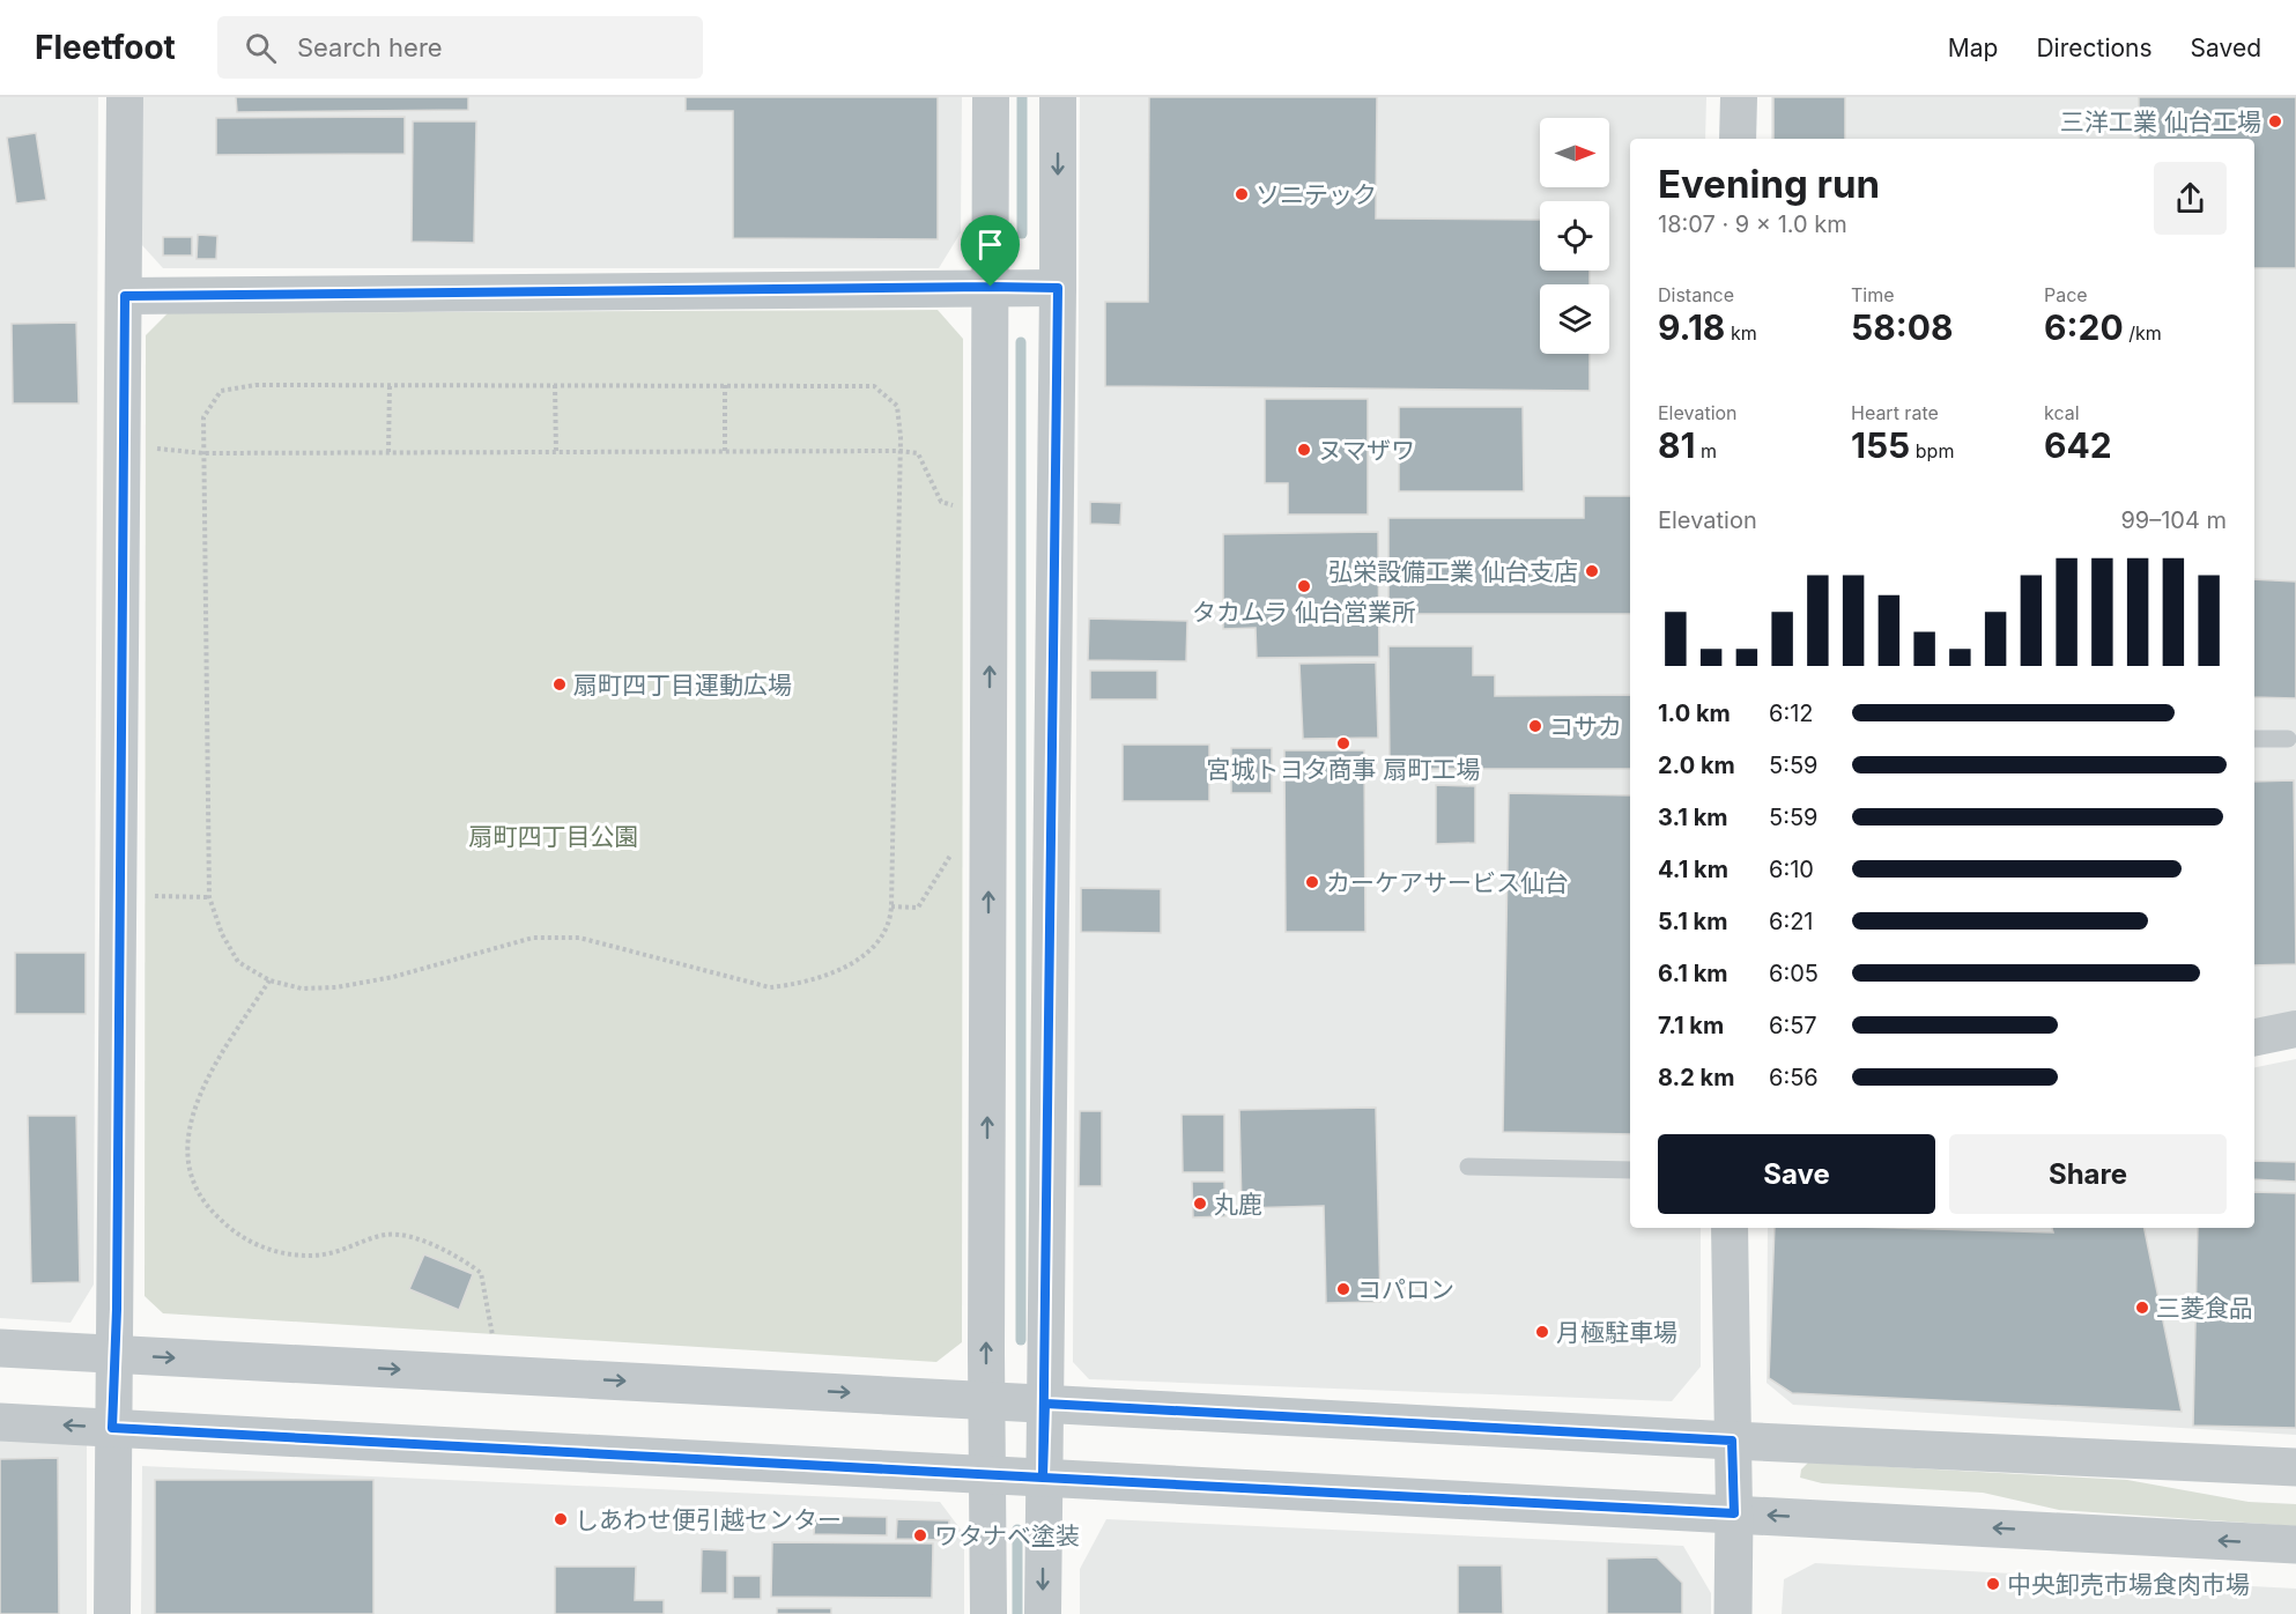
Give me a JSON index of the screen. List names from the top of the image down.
{
  "parks": ["扇町四丁目公園"],
  "places": [
    "三洋工業 仙台工場",
    "ソニテック",
    "ヌマザワ",
    "弘栄設備工業 仙台支店",
    "タカムラ 仙台営業所",
    "扇町四丁目運動広場",
    "コサカ",
    "宮城トヨタ商事 扇町工場",
    "カーケアサービス仙台",
    "丸鹿",
    "コパロン",
    "三菱食品",
    "月極駐車場",
    "しあわせ便引越センター",
    "ワタナベ塗装",
    "中央卸売市場食肉市場"
  ],
  "north": "right",
  "page": {
    "header": "Fleetfoot",
    "search": "Search here",
    "nav": ["Map", "Directions", "Saved"],
    "heading": ["Evening run", "18:07 · 9 × 1.0 km"],
    "stats": [
      ["Distance", "9.18 km"],
      ["Time", "58:08"],
      ["Pace", "6:20 /km"],
      ["Elevation", "81 m"],
      ["Heart rate", "155 bpm"],
      ["kcal", "642"]
    ],
    "chart": ["Elevation", "99–104 m"],
    "list": [
      {
        "name": "1.0 km",
        "note": "6:12"
      },
      {
        "name": "2.0 km",
        "note": "5:59"
      },
      {
        "name": "3.1 km",
        "note": "5:59"
      },
      {
        "name": "4.1 km",
        "note": "6:10"
      },
      {
        "name": "5.1 km",
        "note": "6:21"
      },
      {
        "name": "6.1 km",
        "note": "6:05"
      },
      {
        "name": "7.1 km",
        "note": "6:57"
      },
      {
        "name": "8.2 km",
        "note": "6:56"
      }
    ],
    "buttons": ["Save", "Share"]
  }
}
